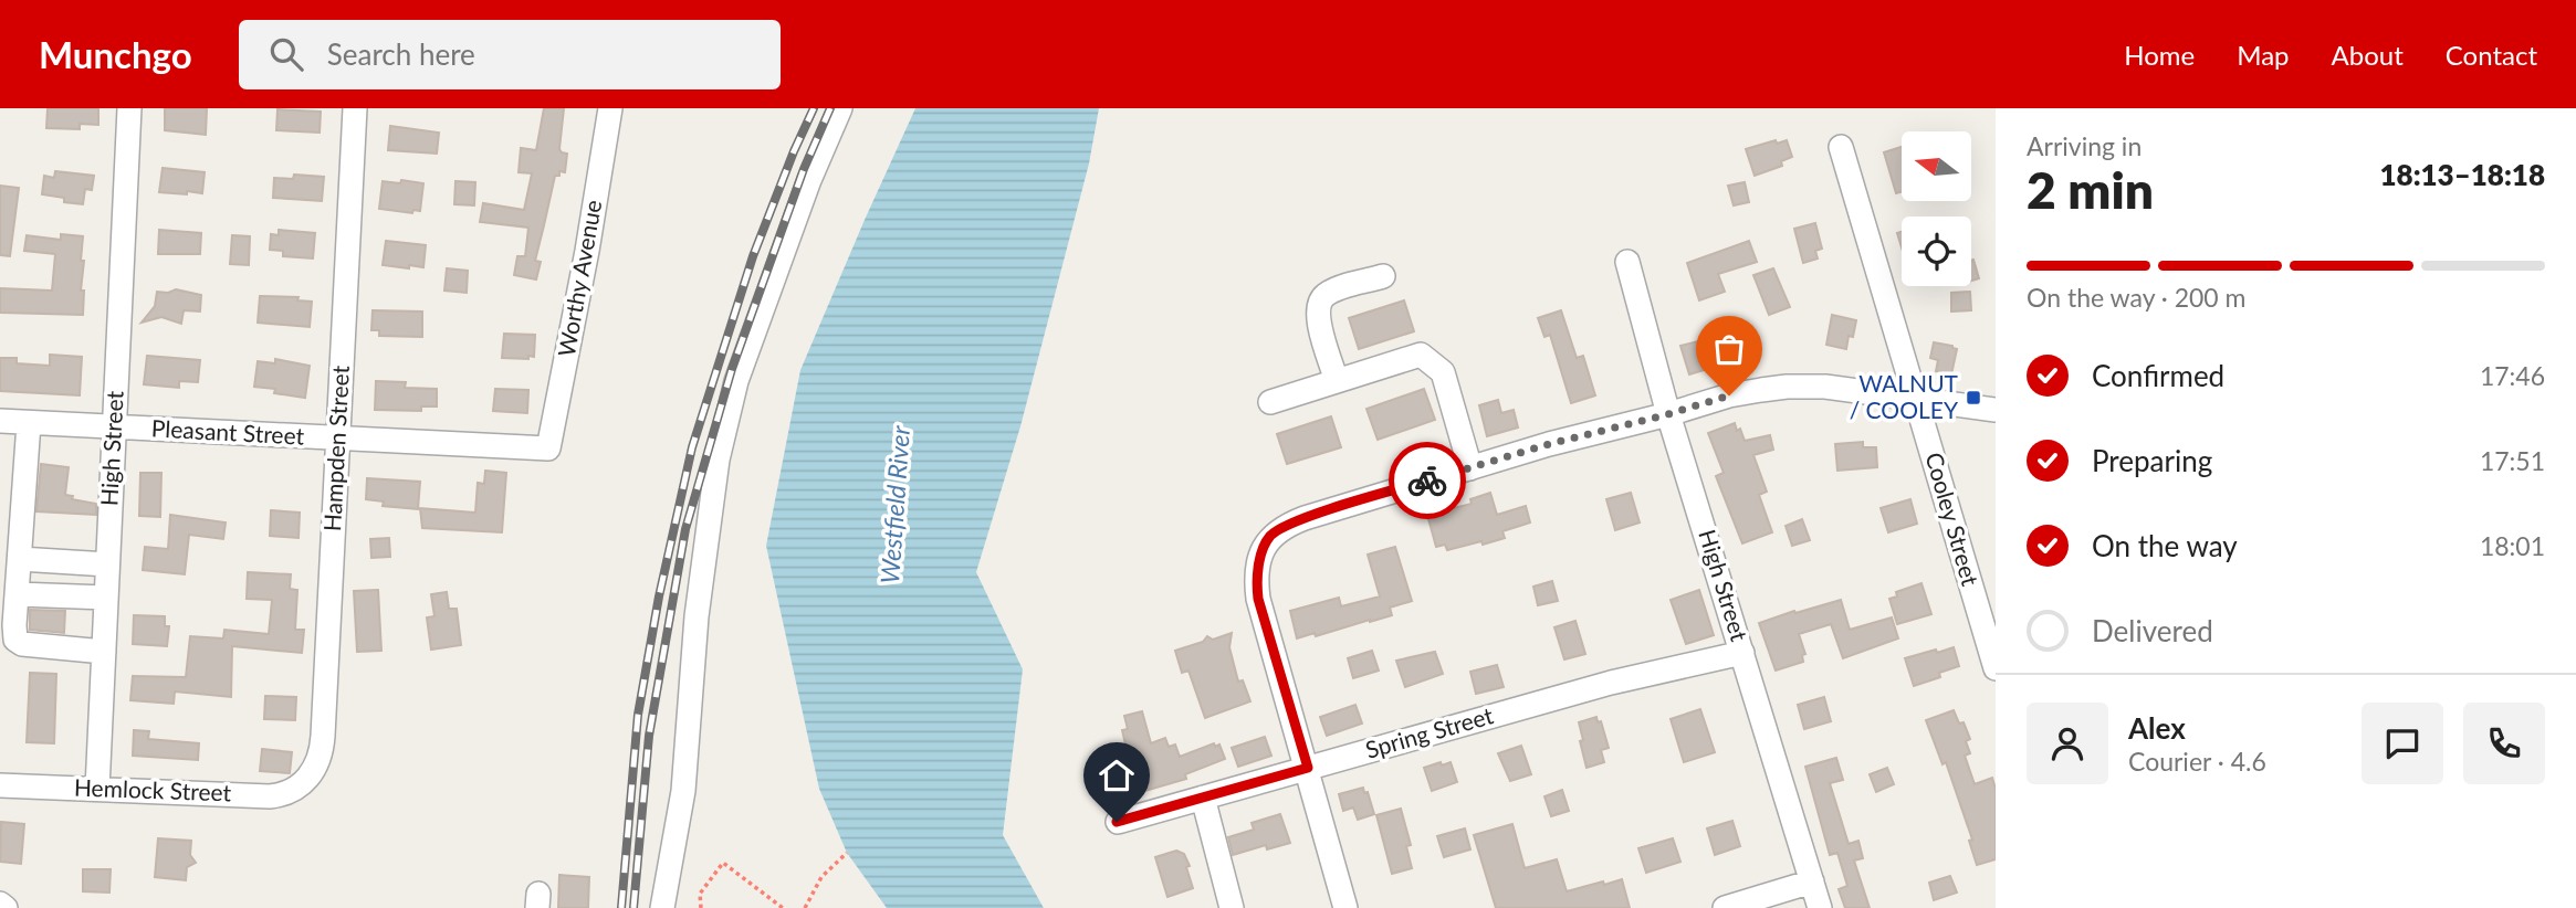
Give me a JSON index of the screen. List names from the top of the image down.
{
  "streets": {
    "street": [
      "Worthy Avenue",
      "Pleasant Street",
      "High Street",
      "Hampden Street",
      "Cooley Street",
      "Spring Street",
      "Hemlock Street"
    ]
  },
  "crossings": [
    ["Worthy Avenue", "Pleasant Street"],
    ["Pleasant Street", "High Street"],
    ["Pleasant Street", "Hampden Street"],
    ["High Street", "Spring Street"],
    ["High Street", "Hemlock Street"],
    ["Hampden Street", "Hemlock Street"]
  ],
  "water": ["Westfield River"],
  "places": {
    "transit": ["WALNUT / COOLEY"]
  },
  "north": "left",
  "page": {
    "header": "Munchgo",
    "search": "Search here",
    "nav": [
      "Home",
      "Map",
      "About",
      "Contact"
    ],
    "heading": ["2 min", "Arriving in", "18:13–18:18"],
    "panel": ["Alex", "Courier · 4.6"],
    "bar": "On the way · 200 m",
    "list": [
      ["Confirmed", "17:46"],
      ["Preparing", "17:51"],
      ["On the way", "18:01"],
      "Delivered"
    ]
  }
}
